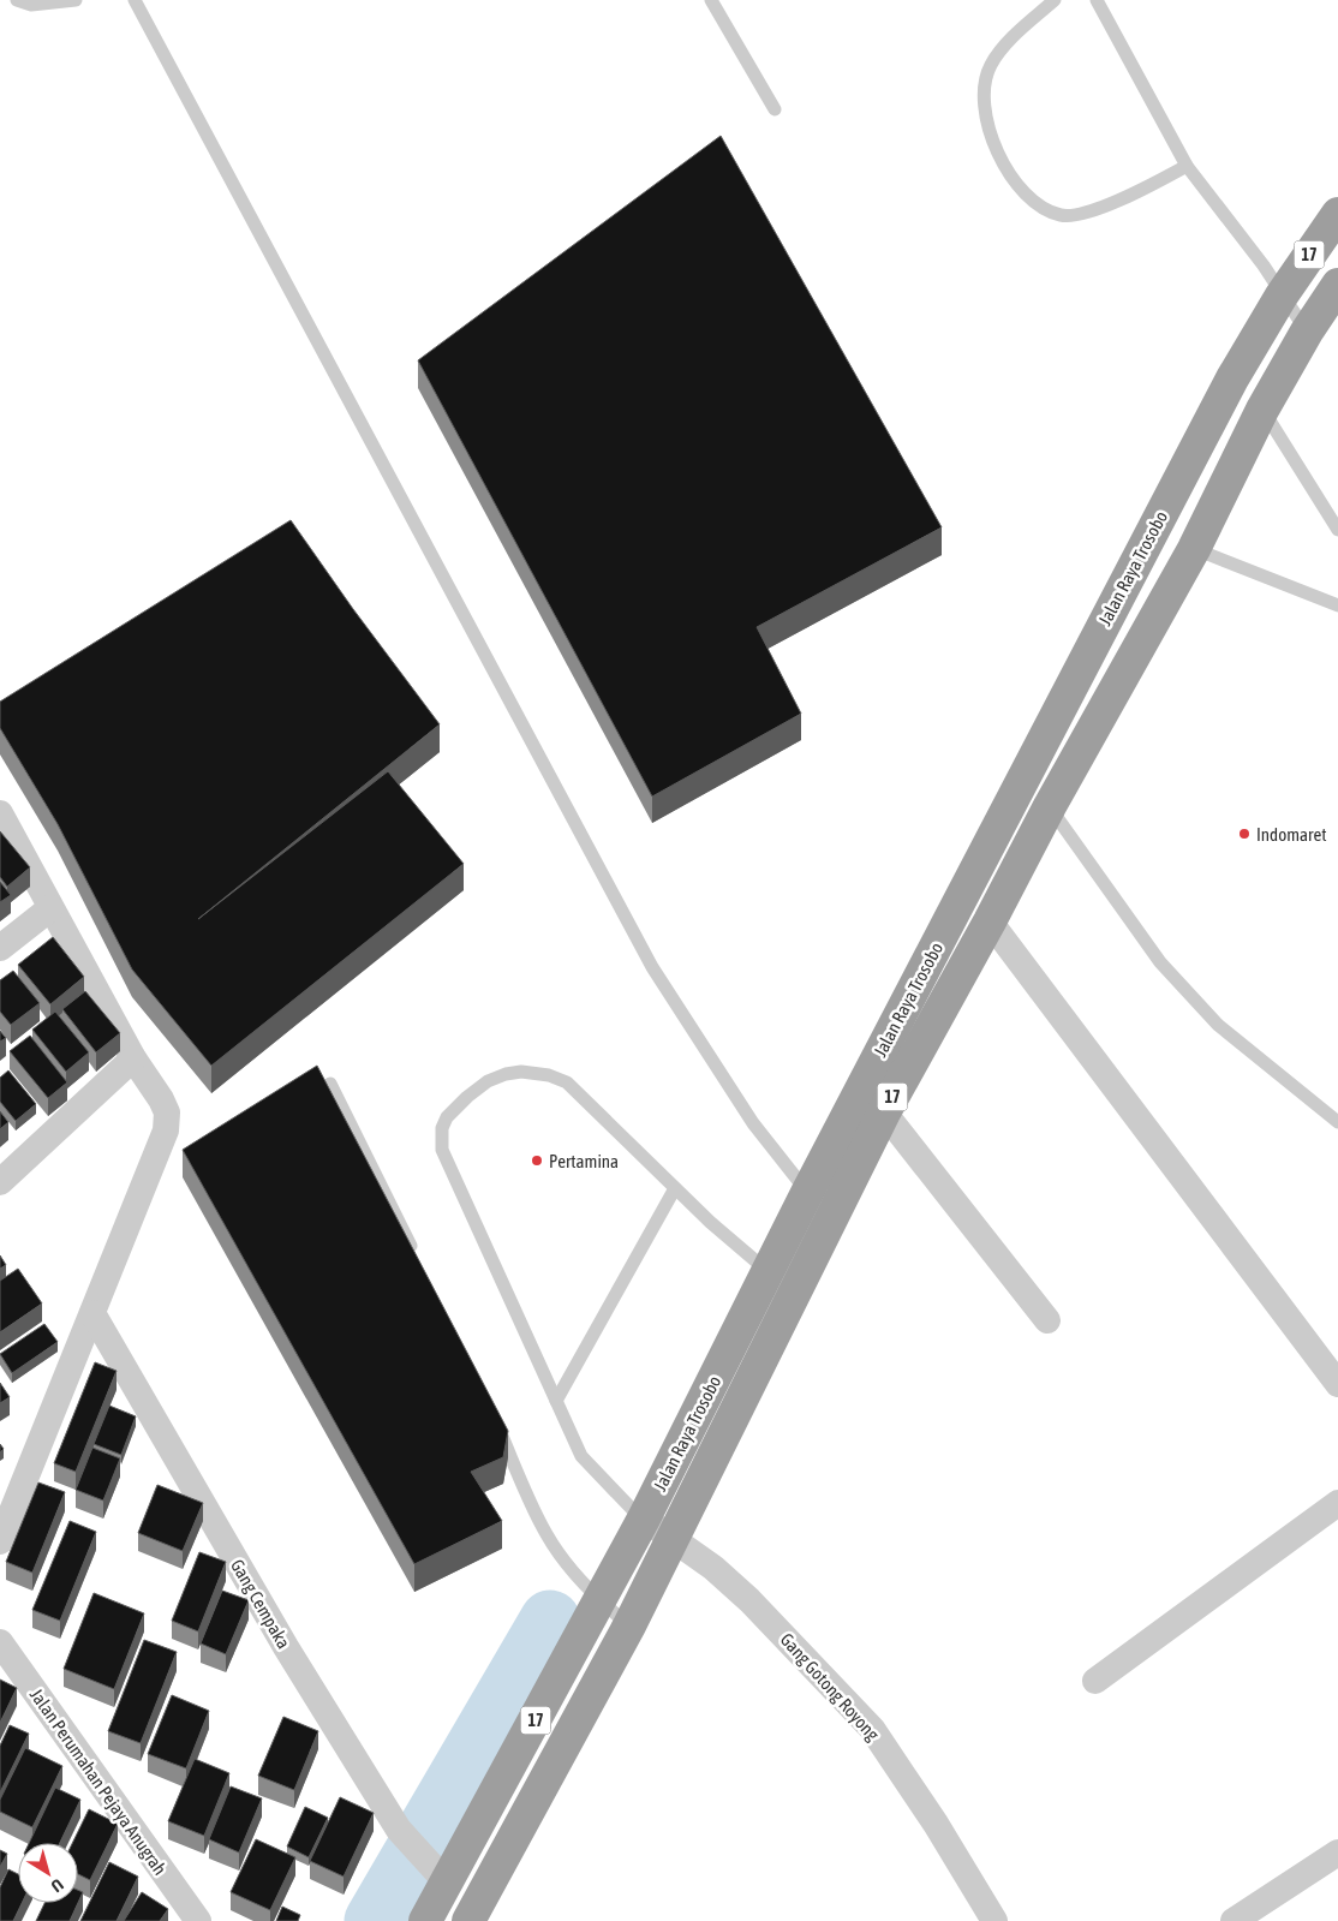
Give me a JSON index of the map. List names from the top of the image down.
{
  "streets": {
    "highway": ["17", "Jalan Raya Trosobo"],
    "street": ["Gang Cempaka", "Gang Gotong Royong", "Jalan Perumahan Pejaya Anugrah"]
  },
  "crossings": [
    ["Jalan Raya Trosobo", "Gang Cempaka"],
    ["Jalan Raya Trosobo", "Gang Gotong Royong"]
  ],
  "places": ["Indomaret", "Pertamina"],
  "north": "bottom right"
}
